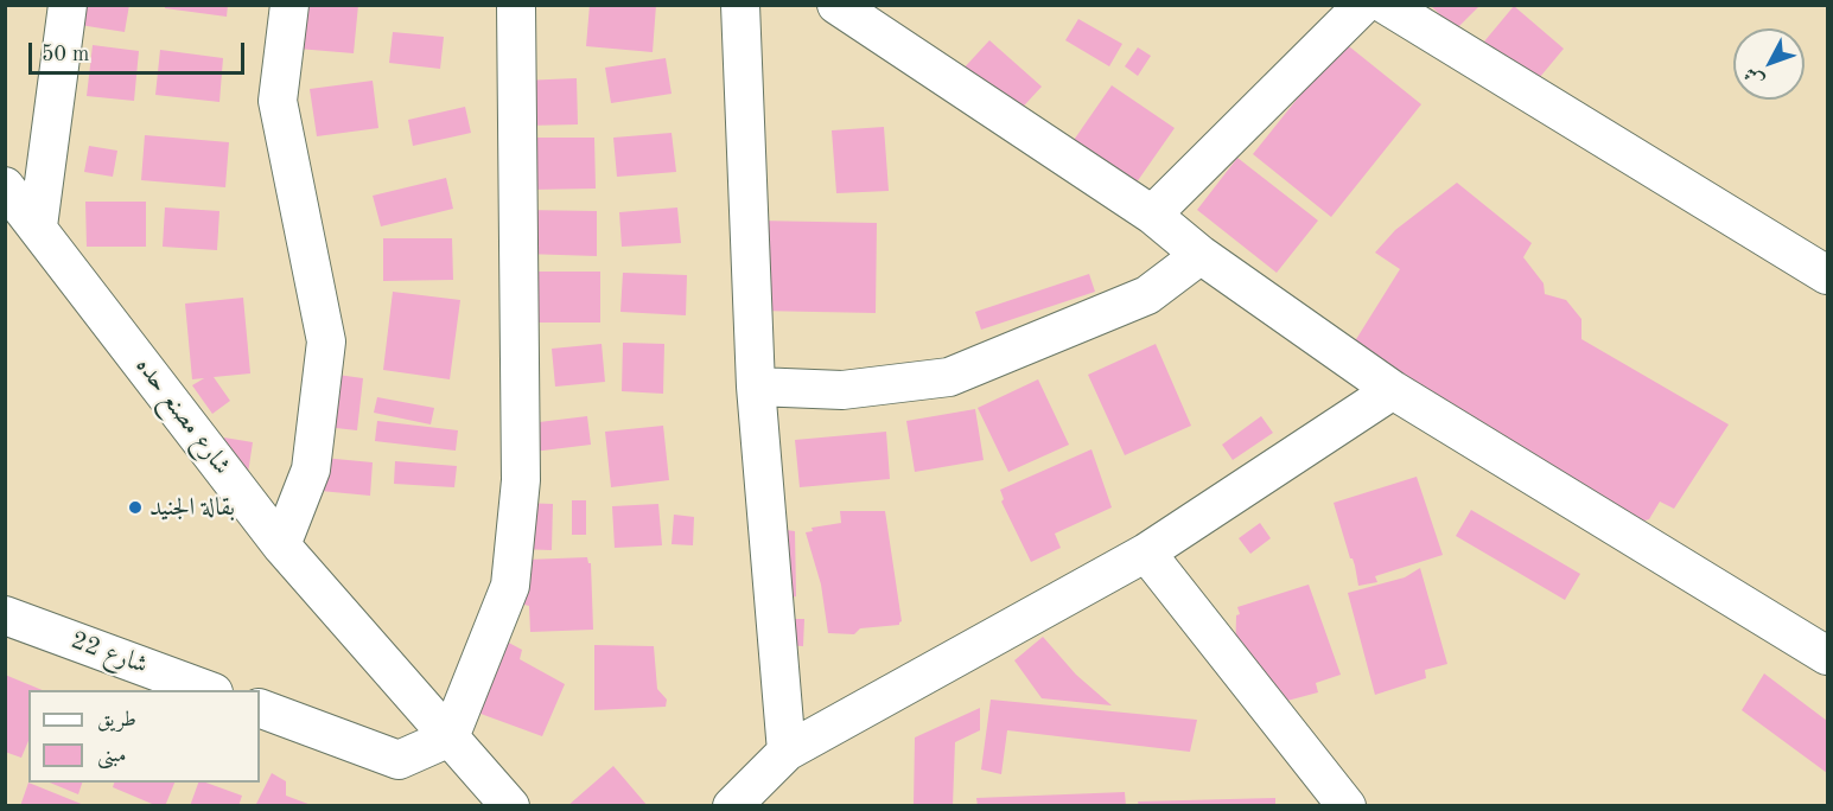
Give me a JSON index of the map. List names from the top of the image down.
{
  "streets": {
    "street": ["شارع مصنع حده", "شارع 22"]
  },
  "places": ["بقالة الجنيد"],
  "legend": ["طريق", "مبنى"],
  "scale_bar": "50 m",
  "north": "bottom left"
}
